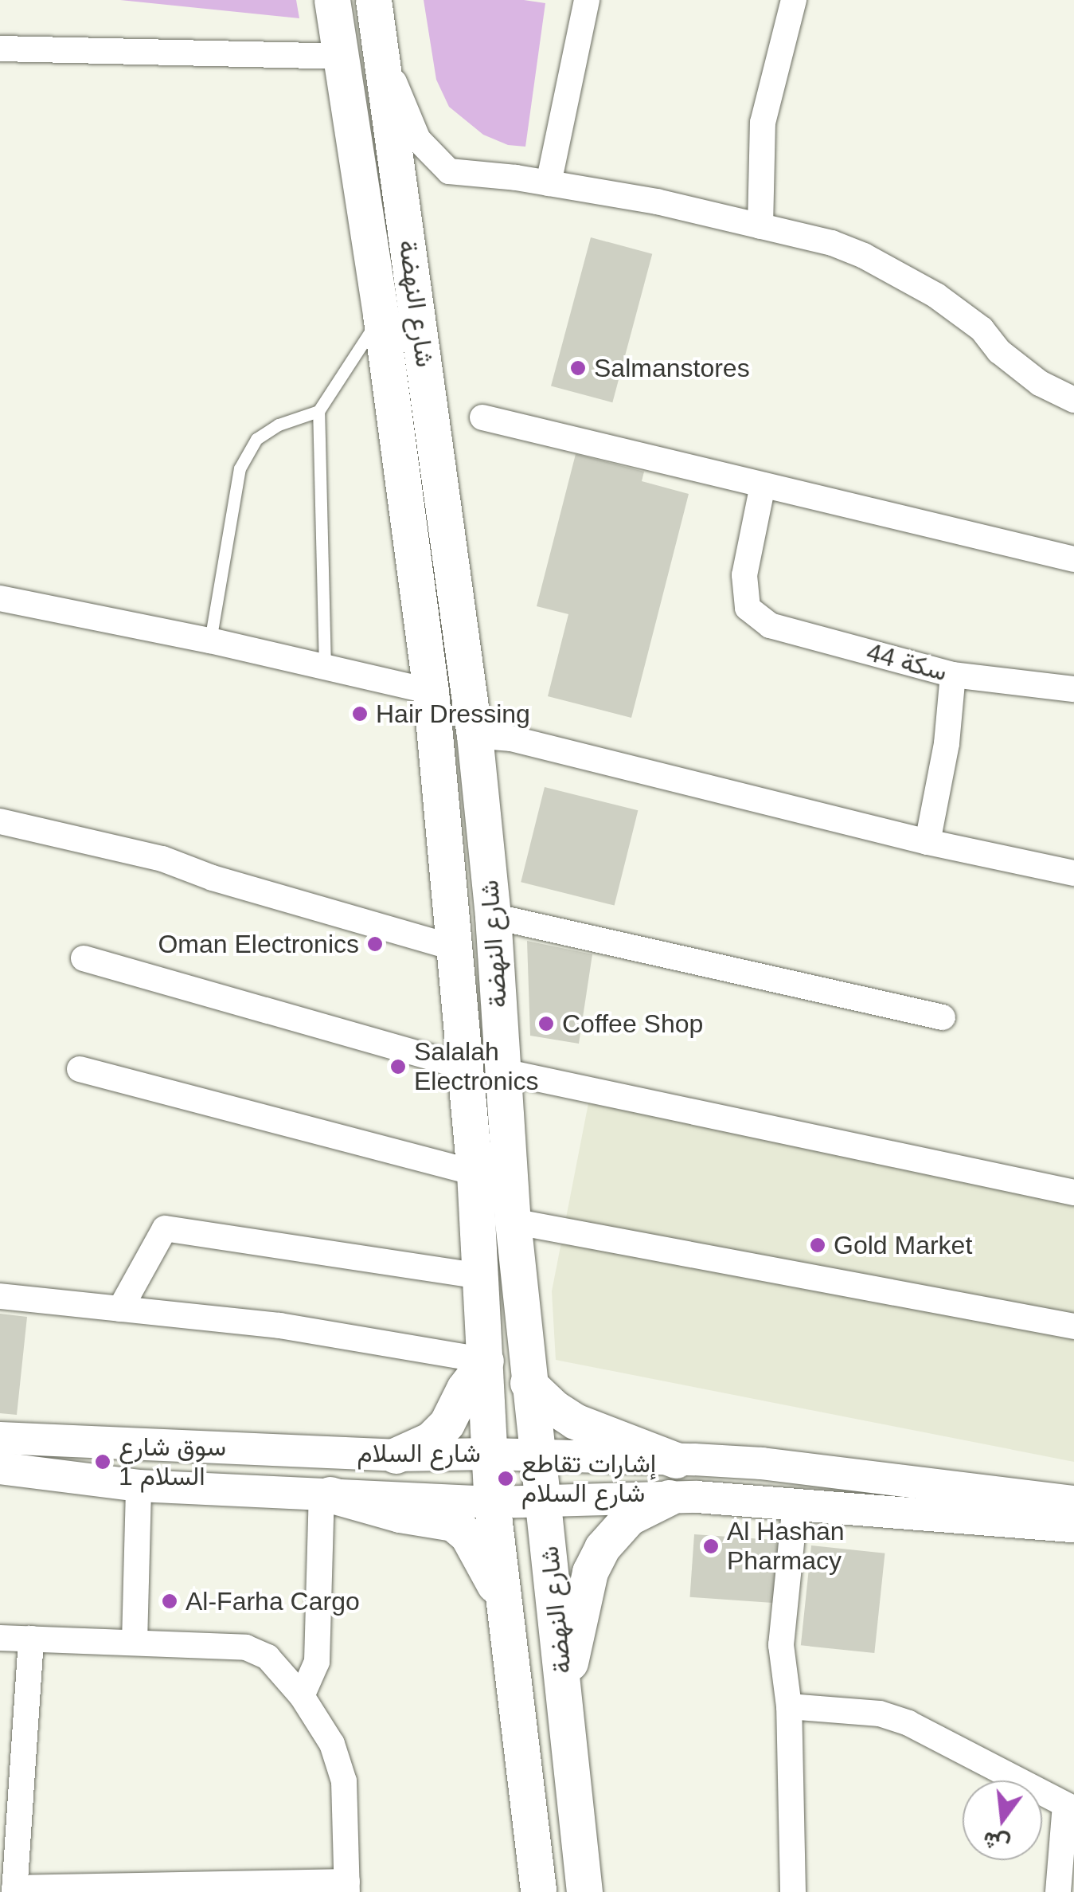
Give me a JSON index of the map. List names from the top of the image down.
{
  "streets": {
    "main road": ["شارع النهضة"],
    "street": ["سكة 44", "شارع السلام"]
  },
  "crossings": [
    ["شارع النهضة", "شارع السلام"]
  ],
  "places": [
    "Salmanstores",
    "Hair Dressing",
    "Oman Electronics",
    "Coffee Shop",
    "Salalah Electronics",
    "Gold Market",
    "سوق شارع السلام 1",
    "إشارات تقاطع شارع السلام",
    "Al Hashan Pharmacy",
    "Al-Farha Cargo"
  ],
  "north": "bottom"
}
